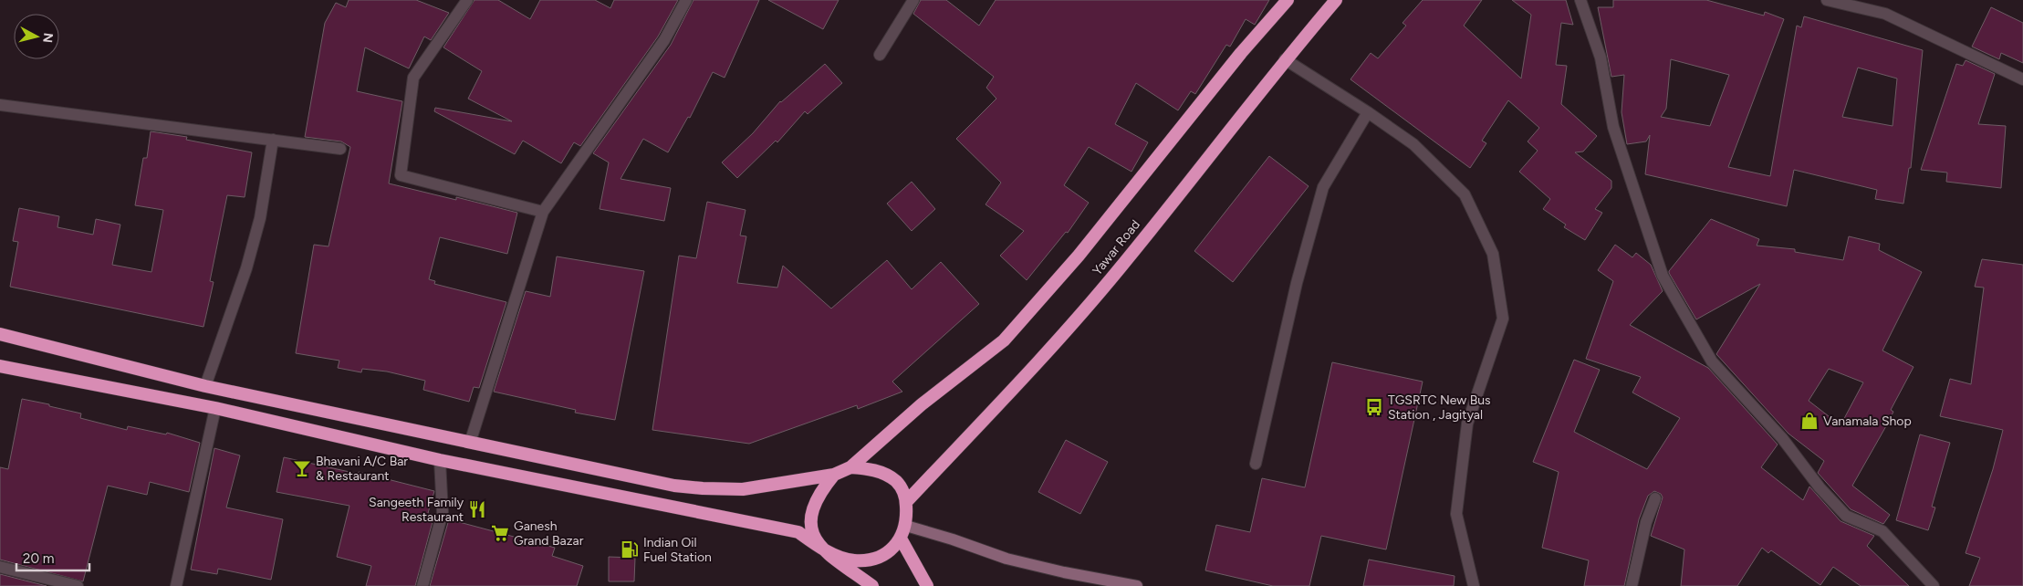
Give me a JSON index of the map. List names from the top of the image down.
{
  "streets": {
    "highway": ["Yawar Road"]
  },
  "places": {
    "bus stop": ["TGSRTC New Bus Station , Jagityal"],
    "shop": ["Vanamala Shop"],
    "bar": ["Bhavani A/C Bar & Restaurant"],
    "restaurant": ["Sangeeth Family Restaurant"],
    "supermarket": ["Ganesh Grand Bazar"],
    "fuel station": ["Indian Oil Fuel Station"]
  },
  "scale_bar": "20 m",
  "north": "right"
}
